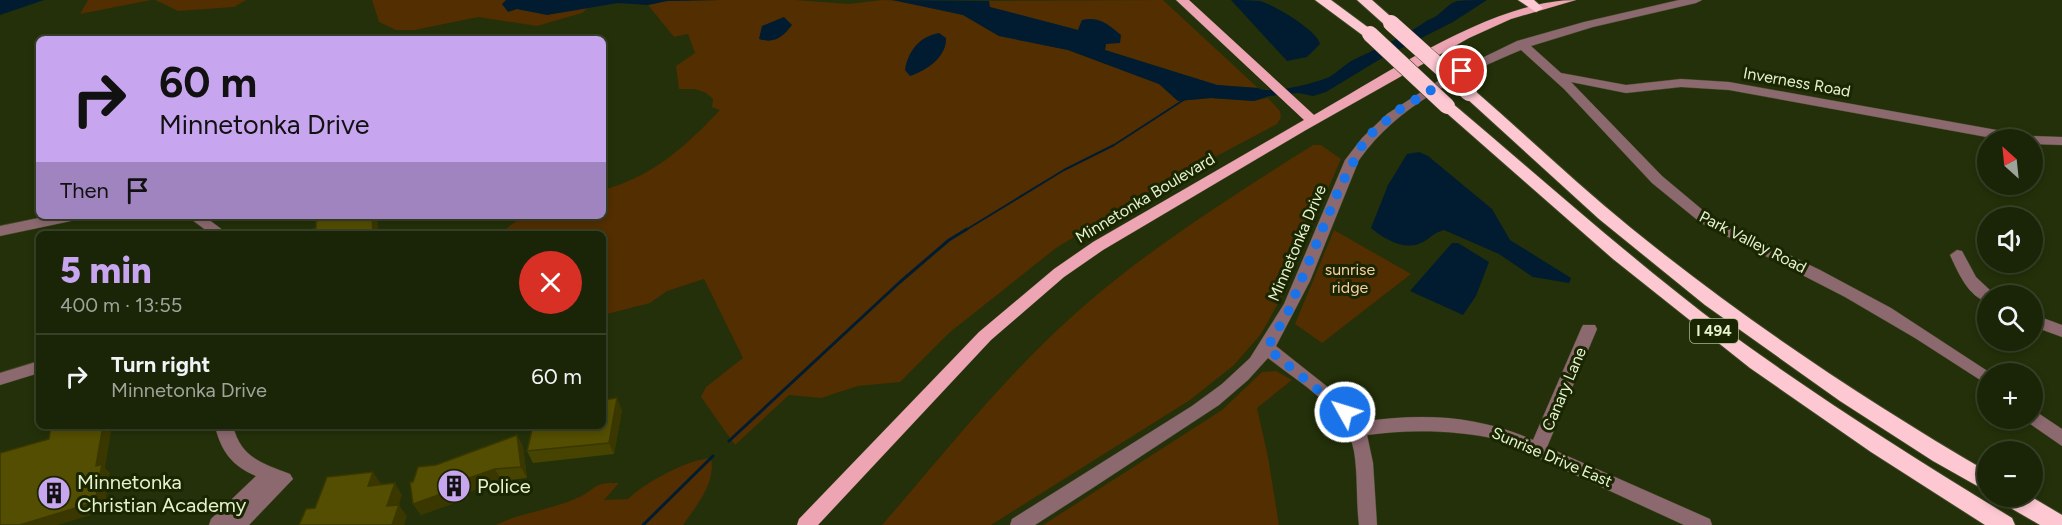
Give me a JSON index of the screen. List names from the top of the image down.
{
  "streets": {
    "highway": ["I 494"],
    "main road": ["Minnetonka Boulevard"],
    "street": [
      "Inverness Road",
      "Park Valley Road",
      "Minnetonka Drive",
      "Canary Lane",
      "Sunrise Drive East"
    ]
  },
  "crossings": [
    ["Inverness Road", "Park Valley Road"],
    ["Park Valley Road", "Minnetonka Drive"],
    ["Canary Lane", "Sunrise Drive East"]
  ],
  "parks": ["sunrise ridge"],
  "places": {
    "building": ["Police", "Minnetonka Christian Academy"]
  },
  "north": "top left",
  "page": {
    "turn": ["60 m", "Minnetonka Drive"],
    "map_buttons": ["+", "−"],
    "then": "Then",
    "heading": ["5 min", "400 m · 13:55"],
    "list": [
      {
        "name": "Turn right",
        "note": "Minnetonka Drive",
        "value": "60 m"
      }
    ]
  }
}
